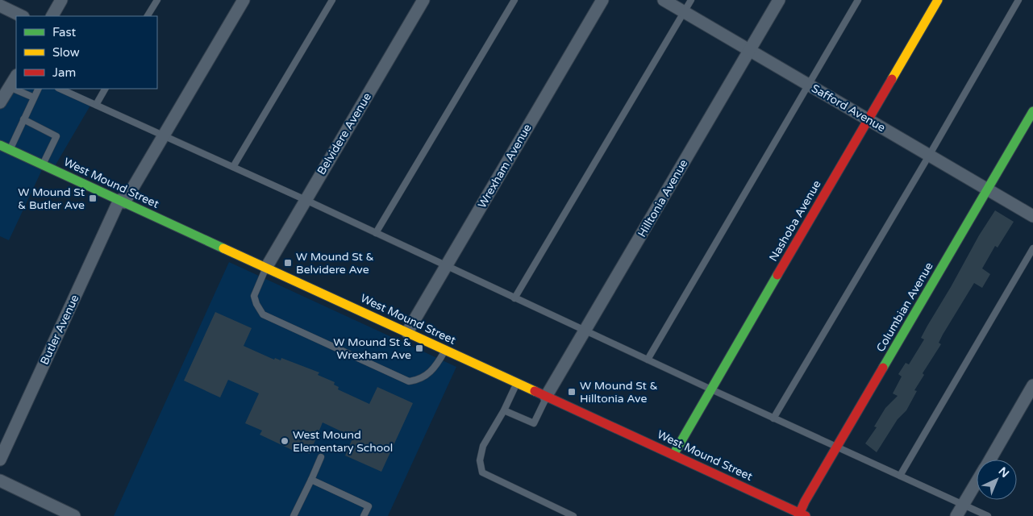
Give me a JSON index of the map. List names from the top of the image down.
{
  "streets": {
    "street": [
      "Safford Avenue",
      "Belvidere Avenue",
      "Wrexham Avenue",
      "West Mound Street",
      "Hilltonia Avenue",
      "Nashoba Avenue",
      "Columbian Avenue",
      "Butler Avenue"
    ]
  },
  "crossings": [
    ["Safford Avenue", "Hilltonia Avenue"],
    ["Safford Avenue", "Nashoba Avenue"],
    ["Safford Avenue", "Columbian Avenue"],
    ["Belvidere Avenue", "West Mound Street"],
    ["Wrexham Avenue", "West Mound Street"],
    ["West Mound Street", "Hilltonia Avenue"],
    ["West Mound Street", "Nashoba Avenue"],
    ["West Mound Street", "Columbian Avenue"],
    ["West Mound Street", "Butler Avenue"]
  ],
  "places": {
    "transit": [
      "W Mound St & Butler Ave",
      "W Mound St & Belvidere Ave",
      "W Mound St & Wrexham Ave",
      "W Mound St & Hilltonia Ave"
    ],
    "other": ["West Mound Elementary School"]
  },
  "legend": ["Fast", "Slow", "Jam"],
  "north": "top right"
}
